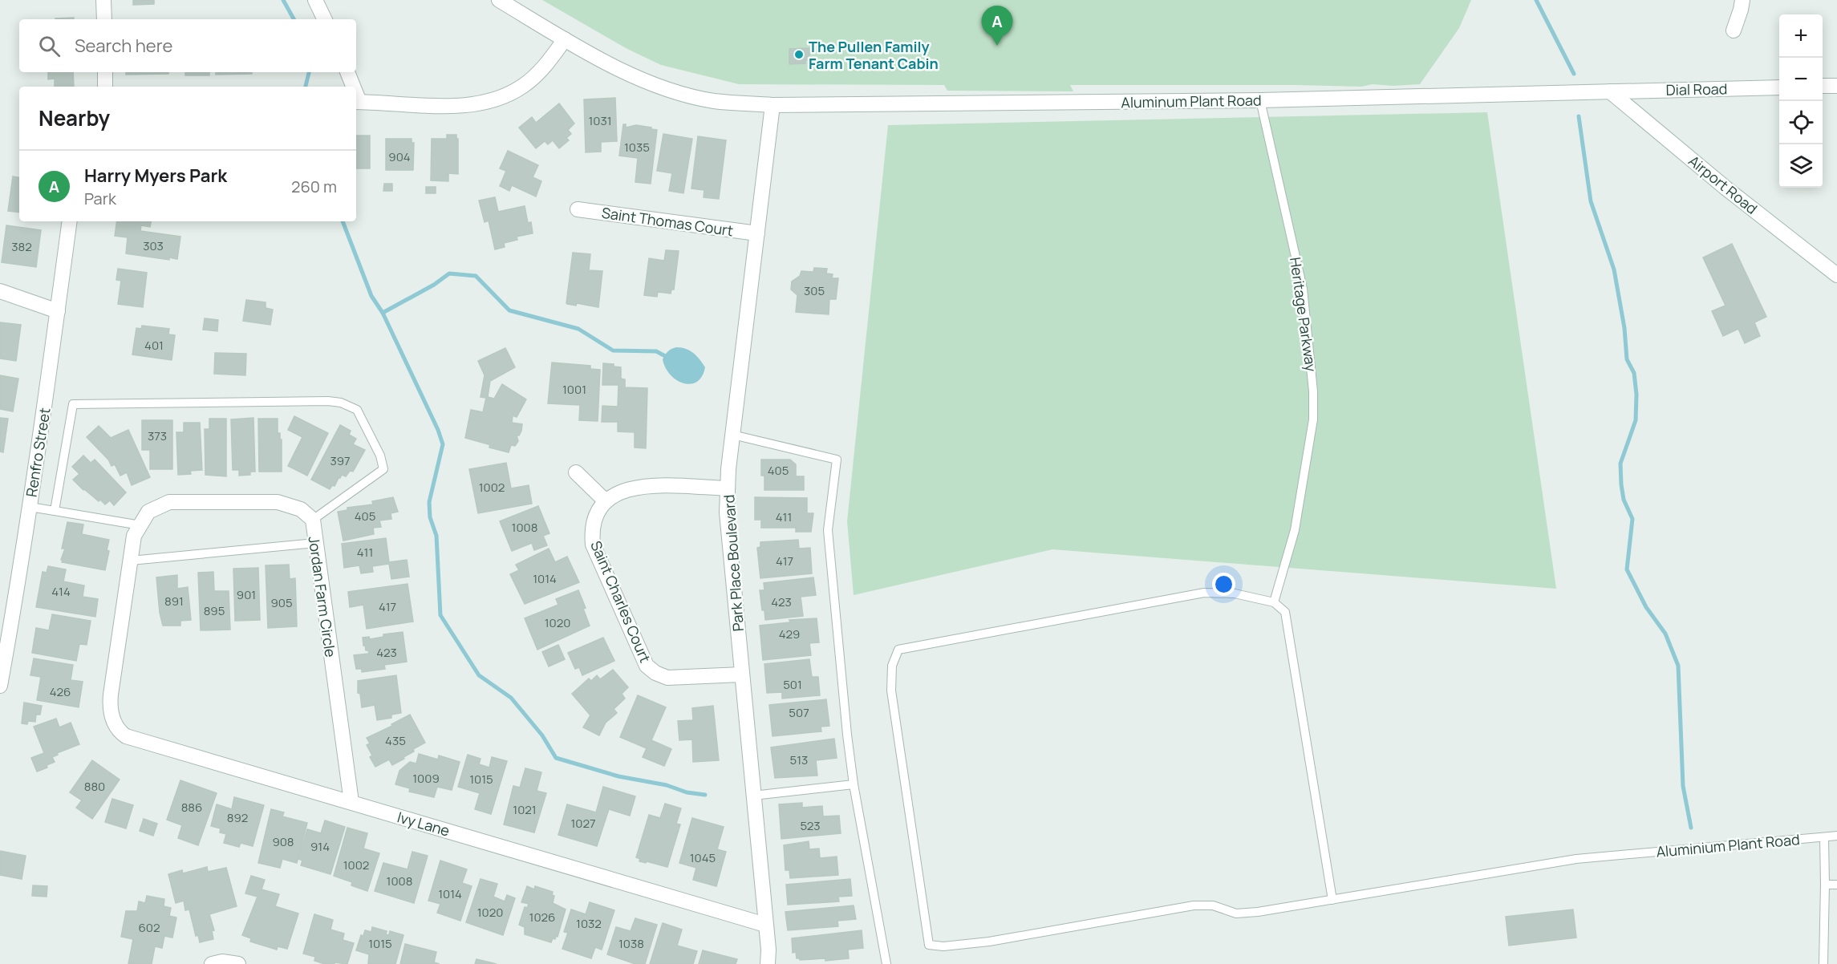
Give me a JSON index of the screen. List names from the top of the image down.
{
  "streets": {
    "street": [
      "Dial Road",
      "Aluminum Plant Road",
      "Airport Road",
      "Saint Thomas Court",
      "Renfro Street",
      "Park Place Boulevard",
      "Jordan Farm Circle",
      "Saint Charles Court",
      "Ivy Lane"
    ],
    "lane": ["Heritage Parkway", "Aluminium Plant Road"]
  },
  "crossings": [
    ["Dial Road", "Aluminum Plant Road"],
    ["Dial Road", "Airport Road"],
    ["Aluminum Plant Road", "Airport Road"],
    ["Aluminum Plant Road", "Heritage Parkway"],
    ["Aluminum Plant Road", "Park Place Boulevard"],
    ["Saint Thomas Court", "Park Place Boulevard"],
    ["Heritage Parkway", "Aluminium Plant Road"],
    ["Park Place Boulevard", "Saint Charles Court"],
    ["Park Place Boulevard", "Ivy Lane"],
    ["Jordan Farm Circle", "Ivy Lane"]
  ],
  "places": ["The Pullen Family Farm Tenant Cabin"],
  "house_numbers": [
    "1031",
    "1035",
    "904",
    "303",
    "382",
    "305",
    "401",
    "1001",
    "373",
    "397",
    "405",
    "1002",
    "405",
    "411",
    "1008",
    "411",
    "417",
    "1014",
    "414",
    "901",
    "891",
    "423",
    "905",
    "417",
    "895",
    "1020",
    "429",
    "423",
    "501",
    "426",
    "507",
    "435",
    "513",
    "1009",
    "1015",
    "880",
    "886",
    "1021",
    "892",
    "1027",
    "523",
    "908",
    "914",
    "1045",
    "1002",
    "1008",
    "1014",
    "1020",
    "1026",
    "1032",
    "602",
    "1015",
    "1038"
  ],
  "page": {
    "pins": "A",
    "map_buttons": ["+", "−"],
    "search": "Search here",
    "heading": "Nearby",
    "list": [
      {
        "mark": "A",
        "name": "Harry Myers Park",
        "note": "Park",
        "value": "260 m"
      }
    ]
  }
}
